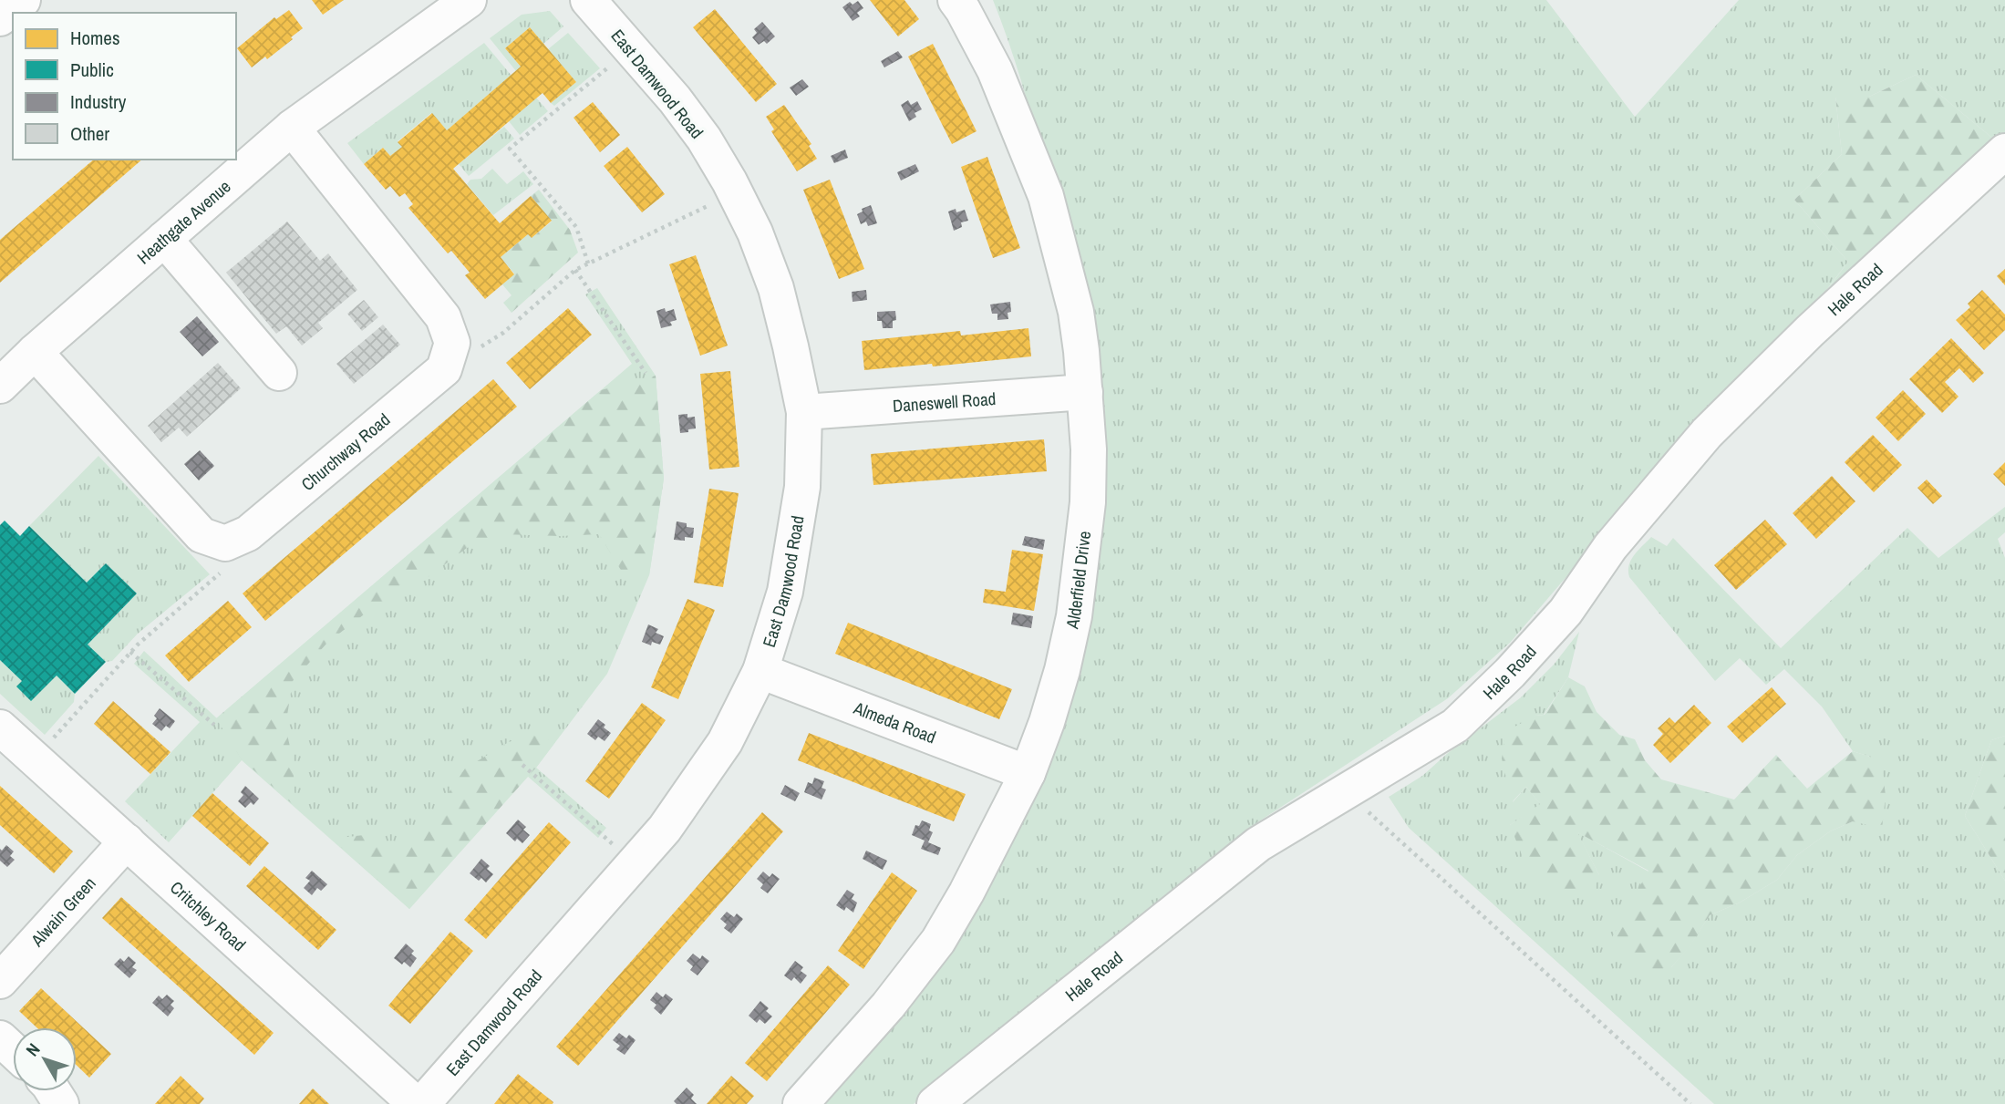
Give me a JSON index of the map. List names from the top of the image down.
{
  "streets": {
    "street": [
      "East Damwood Road",
      "Heathgate Avenue",
      "Hale Road",
      "Daneswell Road",
      "Churchway Road",
      "Alderfield Drive",
      "Almeda Road",
      "Alwain Green",
      "Critchley Road"
    ]
  },
  "crossings": [
    ["East Damwood Road", "Daneswell Road"],
    ["East Damwood Road", "Almeda Road"],
    ["Heathgate Avenue", "Churchway Road"],
    ["Daneswell Road", "Alderfield Drive"],
    ["Alderfield Drive", "Almeda Road"],
    ["Alwain Green", "Critchley Road"]
  ],
  "legend": [
    "Homes",
    "Public",
    "Industry",
    "Other"
  ],
  "north": "top left"
}
